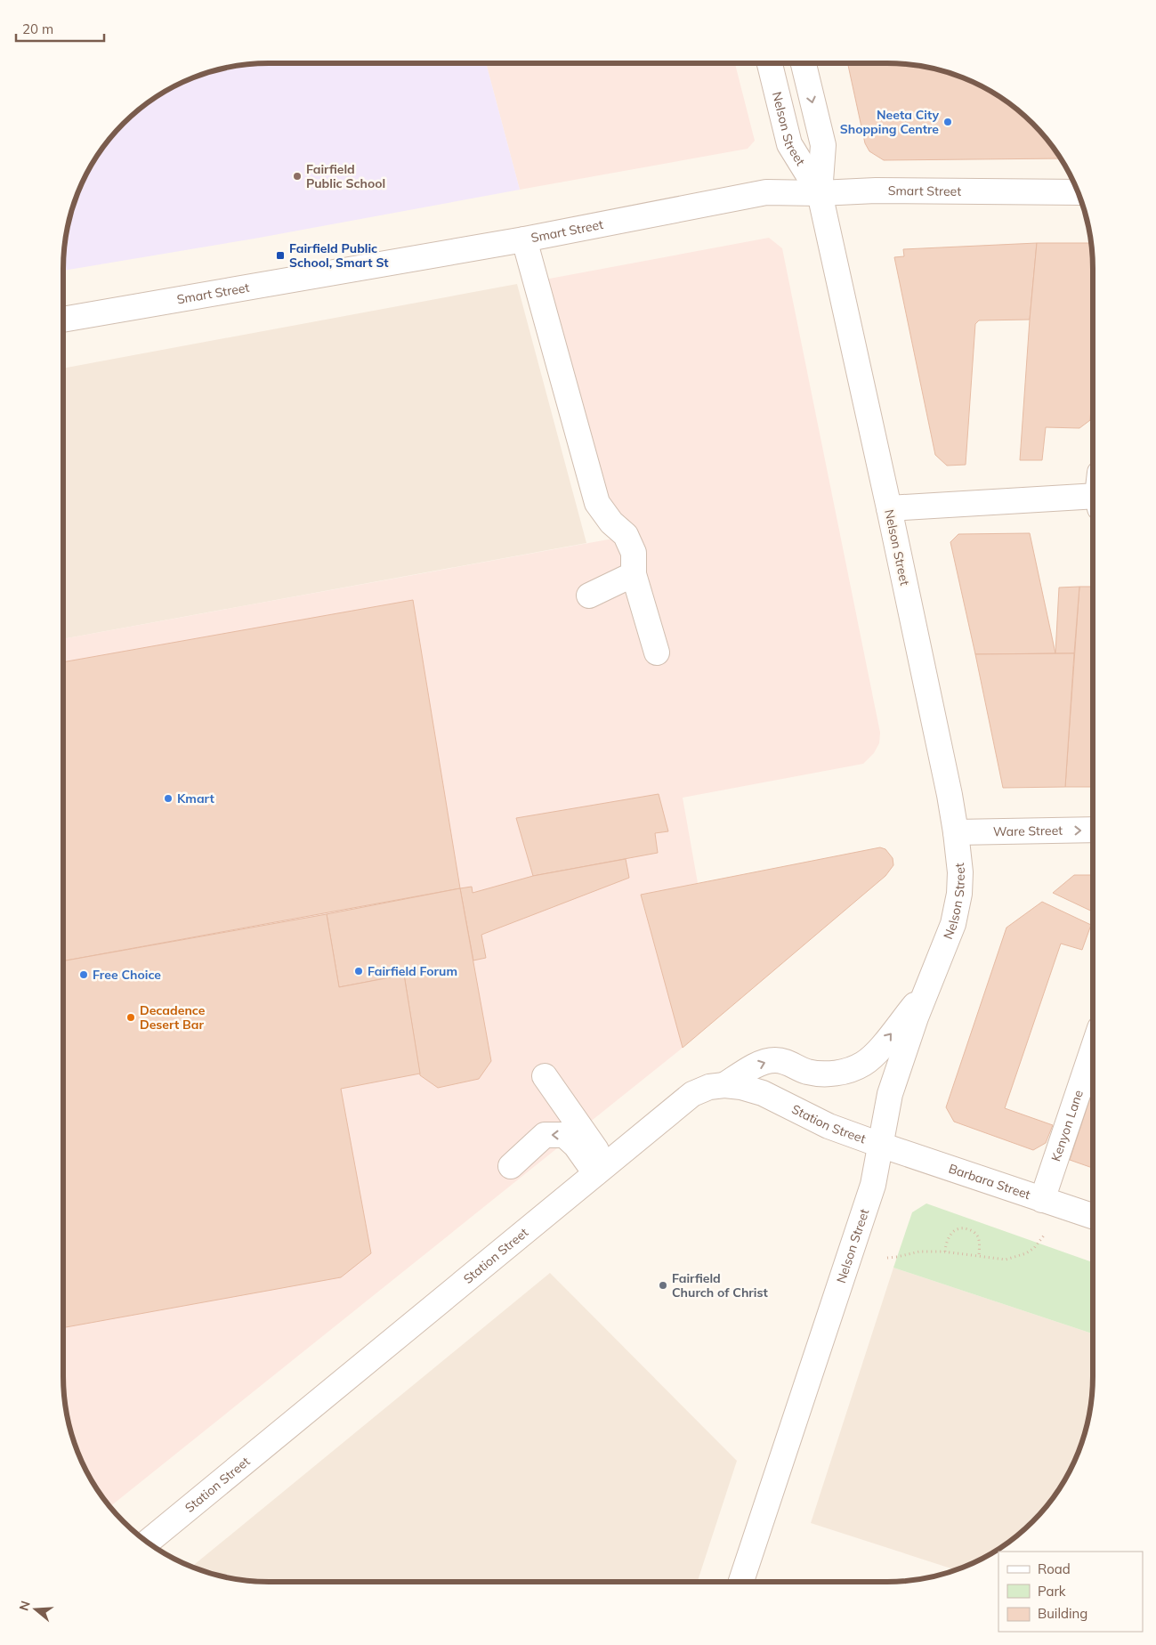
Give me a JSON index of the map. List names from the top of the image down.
{
  "streets": {
    "street": [
      "Nelson Street",
      "Smart Street",
      "Ware Street",
      "Station Street",
      "Kenyon Lane",
      "Barbara Street"
    ]
  },
  "crossings": [
    ["Nelson Street", "Smart Street"],
    ["Nelson Street", "Ware Street"],
    ["Nelson Street", "Station Street"],
    ["Nelson Street", "Barbara Street"],
    ["Station Street", "Barbara Street"],
    ["Kenyon Lane", "Barbara Street"]
  ],
  "one_way": ["Ware Street"],
  "places": {
    "other": [
      "Neeta City Shopping Centre",
      "Fairfield Public School",
      "Kmart",
      "Fairfield Forum",
      "Free Choice",
      "Decadence Desert Bar",
      "Fairfield Church of Christ"
    ],
    "transit": ["Fairfield Public School, Smart St"]
  },
  "legend": ["Road", "Park", "Building"],
  "scale_bar": "20 m",
  "north": "left"
}
